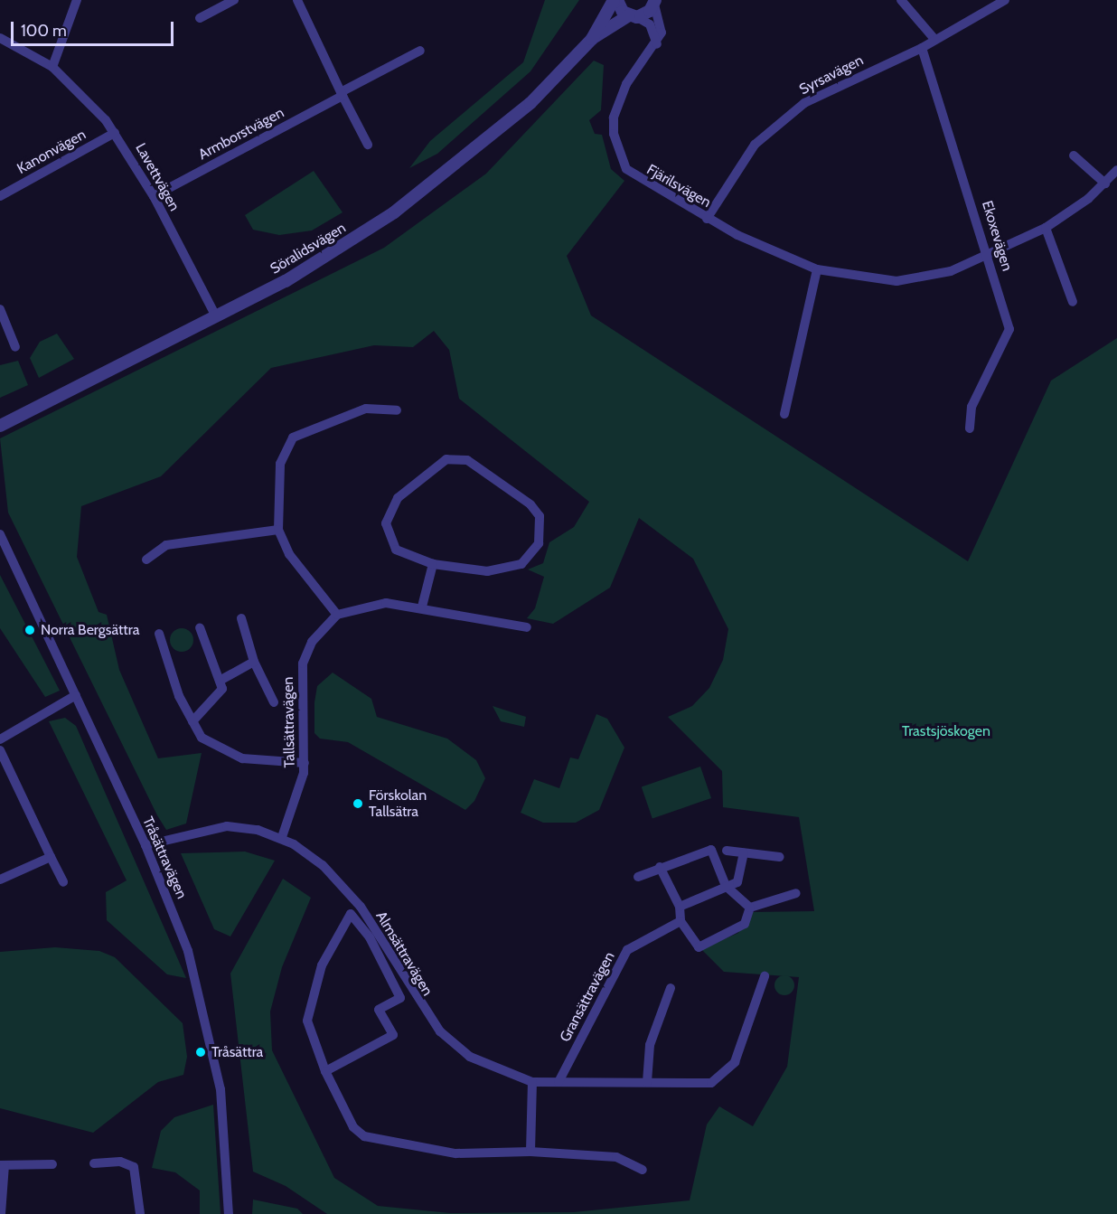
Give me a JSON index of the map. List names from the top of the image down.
{
  "streets": {
    "street": [
      "Syrsavägen",
      "Armborstvägen",
      "Kanonvägen",
      "Lavettvägen",
      "Fjärilsvägen",
      "Ekoxevägen",
      "Söralidsvägen",
      "Tallsättravägen",
      "Tråsättravägen",
      "Almsättravägen",
      "Gransättravägen"
    ]
  },
  "crossings": [
    ["Syrsavägen", "Fjärilsvägen"],
    ["Syrsavägen", "Ekoxevägen"],
    ["Armborstvägen", "Lavettvägen"],
    ["Kanonvägen", "Lavettvägen"],
    ["Lavettvägen", "Söralidsvägen"],
    ["Fjärilsvägen", "Ekoxevägen"],
    ["Tallsättravägen", "Almsättravägen"],
    ["Tråsättravägen", "Almsättravägen"],
    ["Almsättravägen", "Gransättravägen"]
  ],
  "parks": ["Trastsjöskogen"],
  "places": ["Norra Bergsättra", "Förskolan Tallsätra", "Tråsättra"],
  "scale_bar": "100 m"
}
